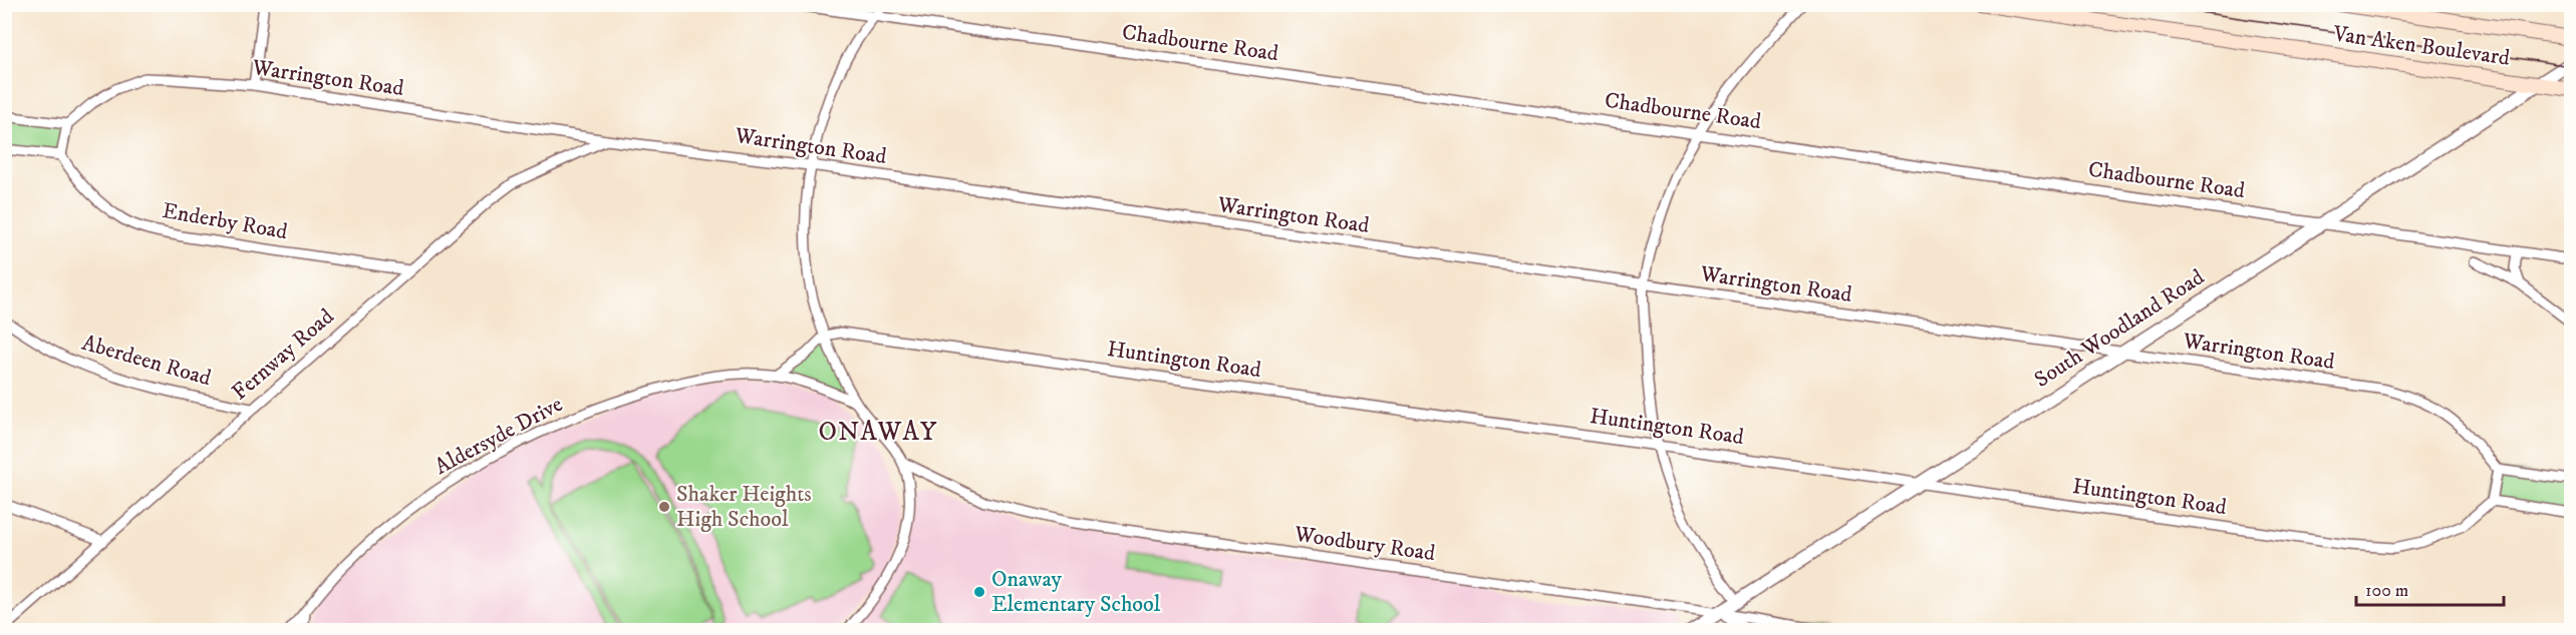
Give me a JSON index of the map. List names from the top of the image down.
{
  "streets": {
    "main road": ["Van Aken Boulevard"],
    "street": [
      "Chadbourne Road",
      "Warrington Road",
      "Enderby Road",
      "South Woodland Road",
      "Fernway Road",
      "Huntington Road",
      "Aberdeen Road",
      "Aldersyde Drive",
      "Woodbury Road"
    ]
  },
  "crossings": [
    ["Chadbourne Road", "South Woodland Road"],
    ["Van Aken Boulevard", "South Woodland Road"],
    ["Warrington Road", "South Woodland Road"],
    ["Warrington Road", "Fernway Road"],
    ["Enderby Road", "Fernway Road"],
    ["South Woodland Road", "Huntington Road"],
    ["South Woodland Road", "Woodbury Road"],
    ["Fernway Road", "Aberdeen Road"]
  ],
  "districts": ["ONAWAY"],
  "places": ["Shaker Heights High School", "Onaway Elementary School"],
  "scale_bar": "100 m"
}
